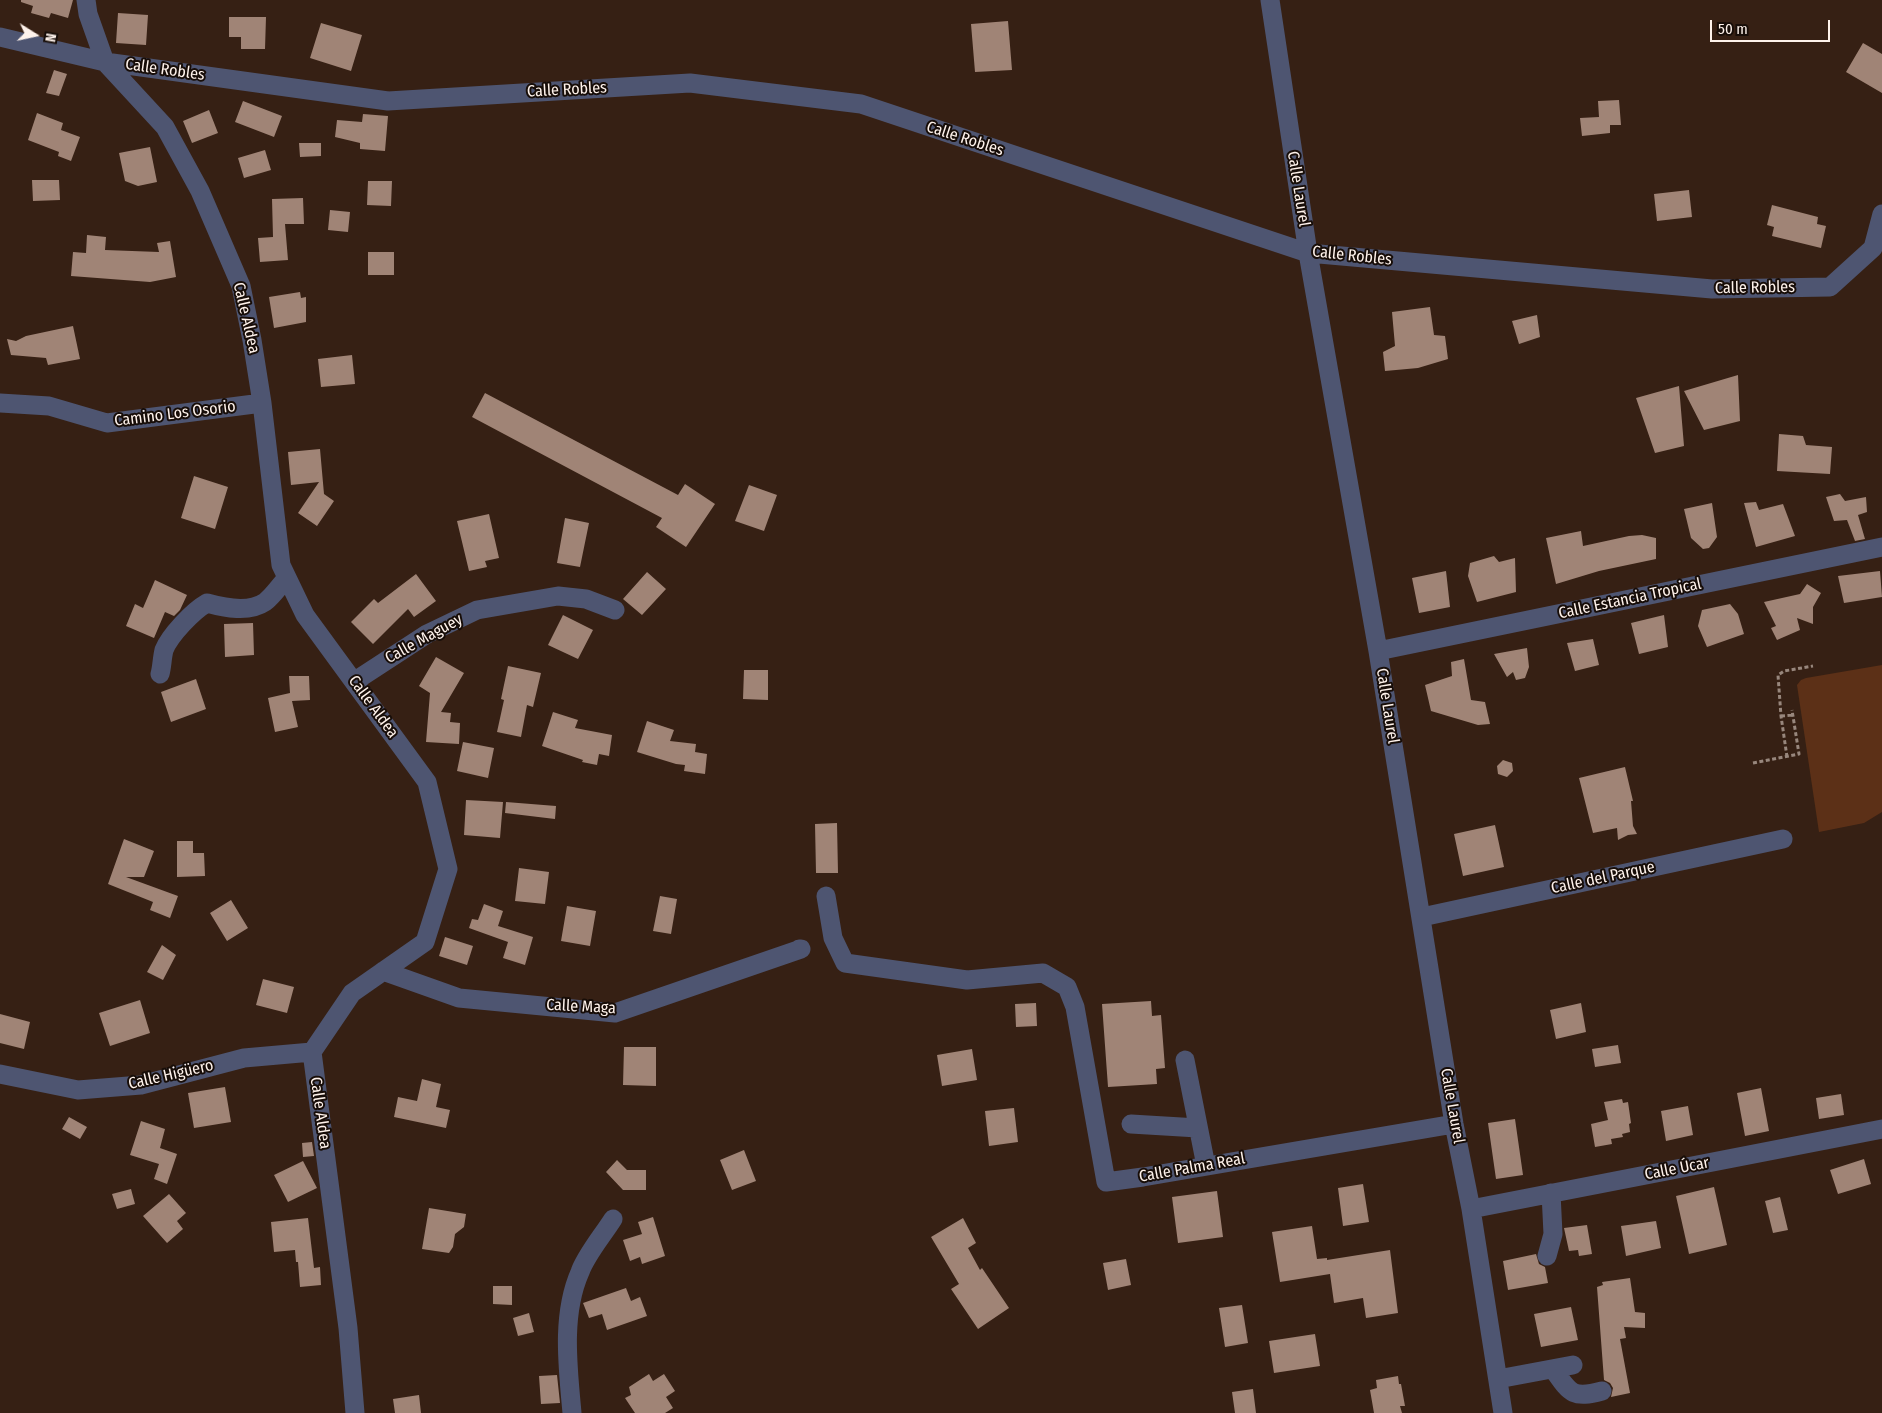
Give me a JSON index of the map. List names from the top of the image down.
{
  "streets": {
    "street": [
      "Calle Robles",
      "Calle Laurel",
      "Calle Aldea",
      "Camino Los Osorio",
      "Calle Estancia Tropical",
      "Calle Maguey",
      "Calle del Parque",
      "Calle Maga",
      "Calle Higüero",
      "Calle Palma Real",
      "Calle Úcar"
    ]
  },
  "crossings": [
    ["Calle Robles", "Calle Laurel"],
    ["Calle Robles", "Calle Aldea"],
    ["Calle Laurel", "Calle Estancia Tropical"],
    ["Calle Laurel", "Calle del Parque"],
    ["Calle Laurel", "Calle Palma Real"],
    ["Calle Laurel", "Calle Úcar"],
    ["Calle Aldea", "Camino Los Osorio"],
    ["Calle Aldea", "Calle Maguey"],
    ["Calle Aldea", "Calle Maga"],
    ["Calle Aldea", "Calle Higüero"]
  ],
  "scale_bar": "50 m",
  "north": "right"
}
